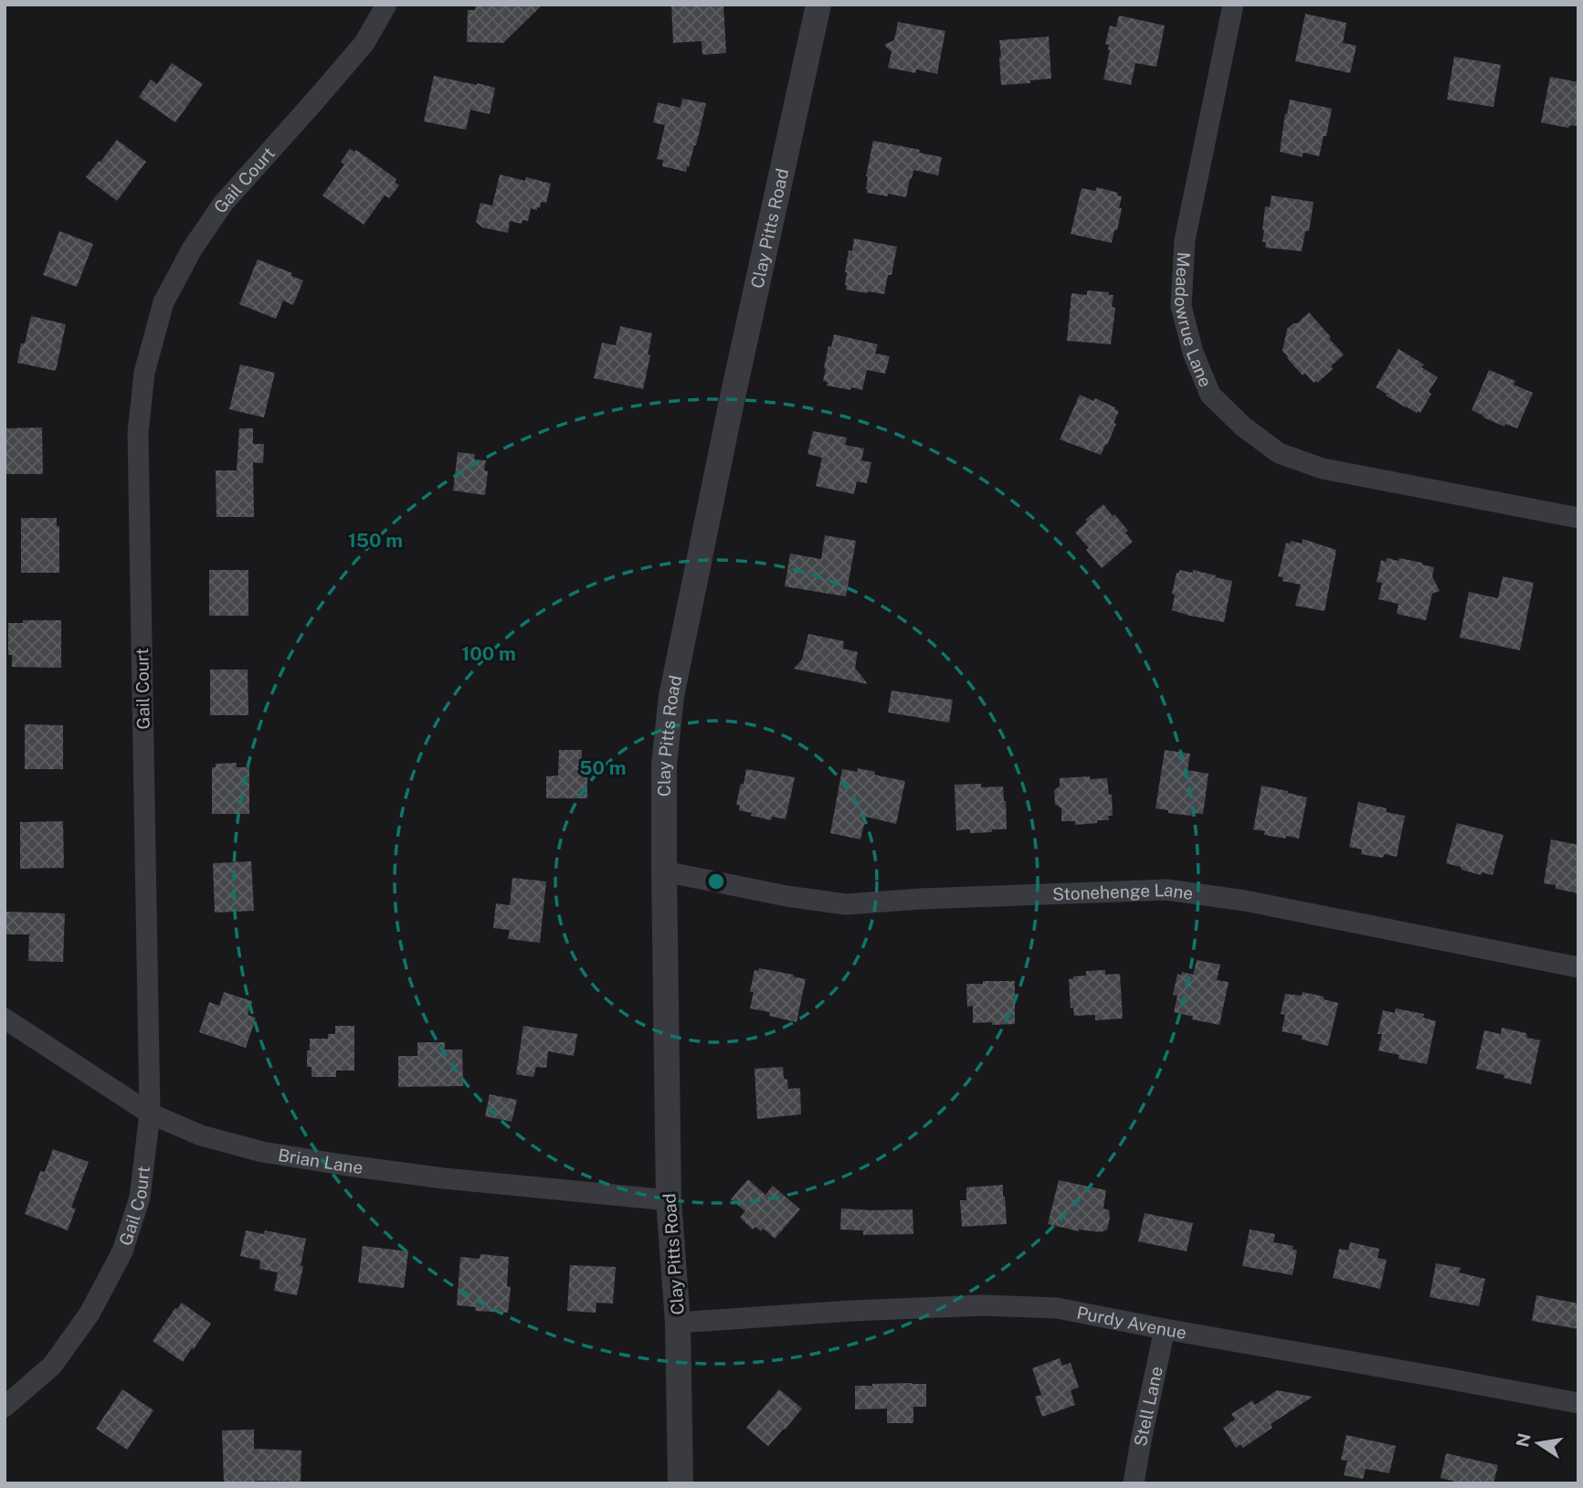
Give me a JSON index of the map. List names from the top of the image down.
{
  "streets": {
    "street": [
      "Gail Court",
      "Clay Pitts Road",
      "Meadowrue Lane",
      "Stonehenge Lane",
      "Brian Lane",
      "Purdy Avenue",
      "Stell Lane"
    ]
  },
  "crossings": [
    ["Gail Court", "Brian Lane"],
    ["Clay Pitts Road", "Stonehenge Lane"],
    ["Clay Pitts Road", "Brian Lane"],
    ["Clay Pitts Road", "Purdy Avenue"],
    ["Purdy Avenue", "Stell Lane"]
  ],
  "north": "left",
  "rings": ["150 m", "100 m", "50 m"]
}
